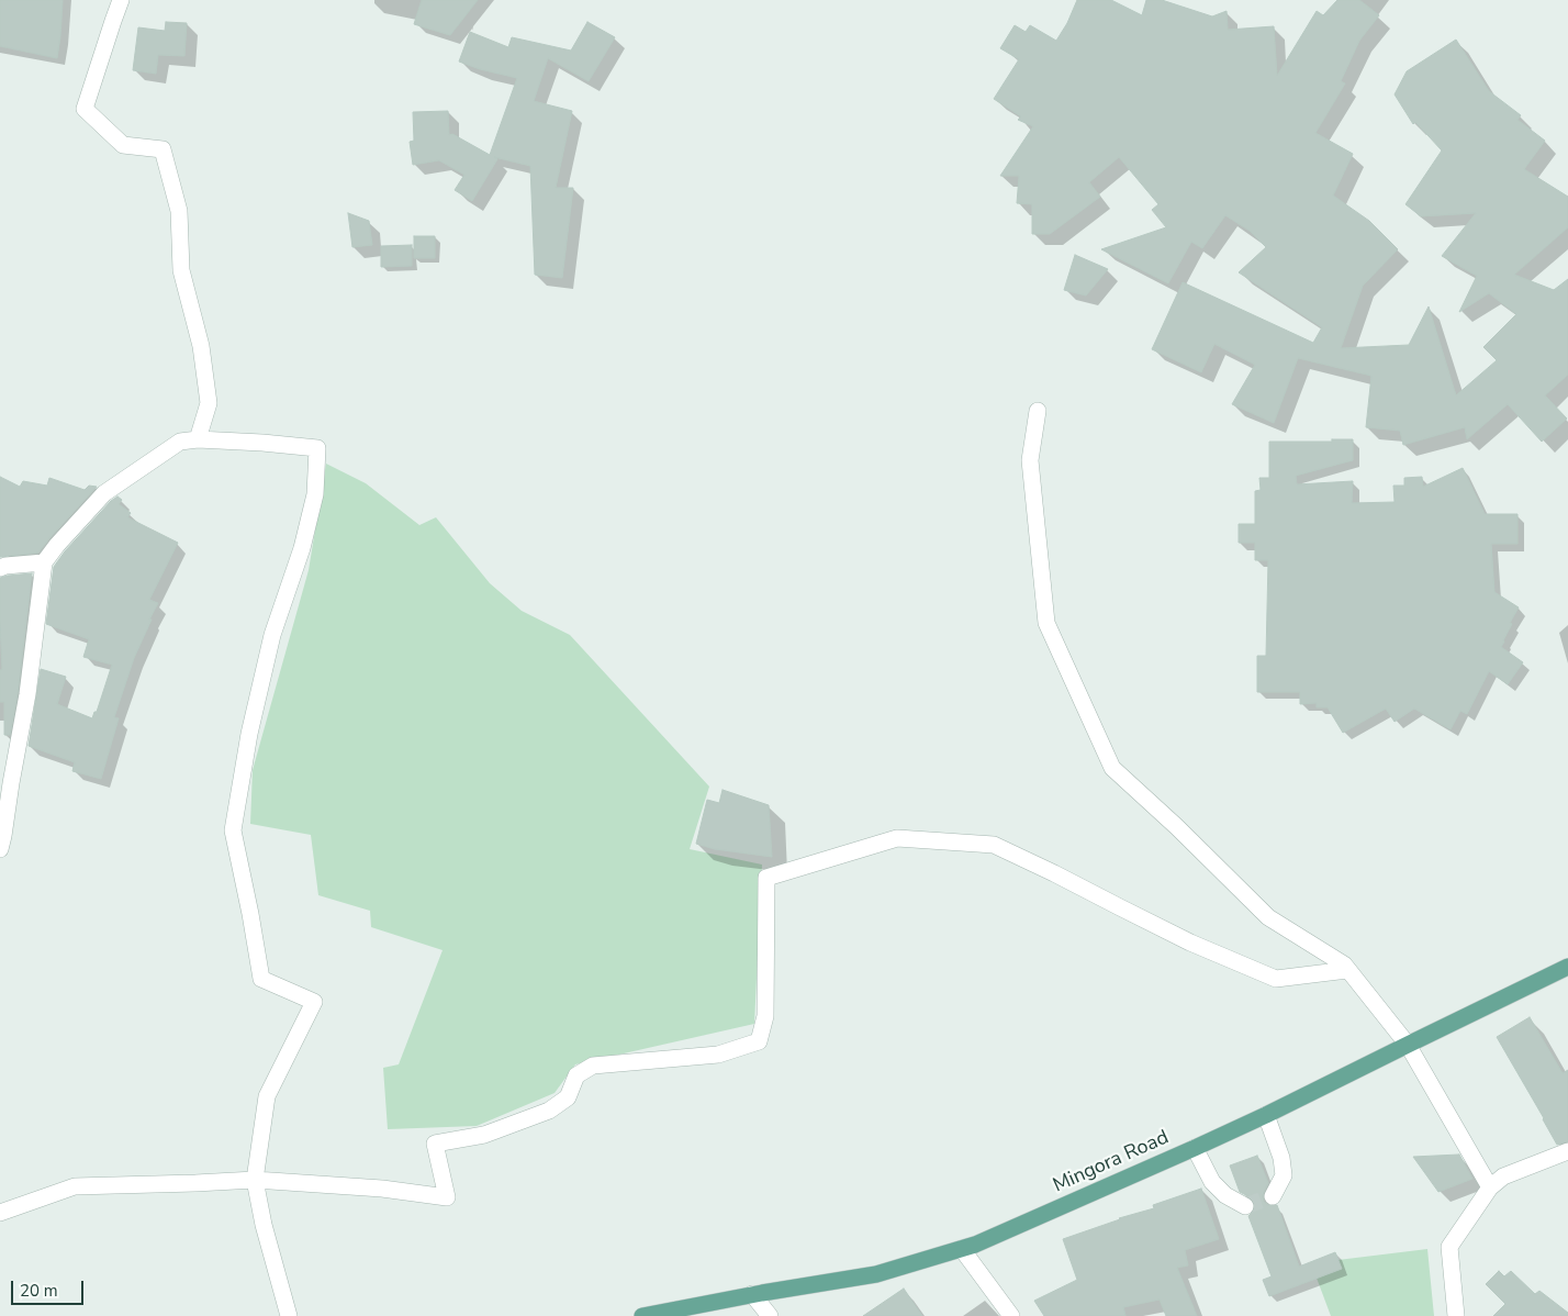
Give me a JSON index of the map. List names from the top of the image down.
{
  "streets": {
    "main road": ["Mingora Road"]
  },
  "scale_bar": "20 m"
}
